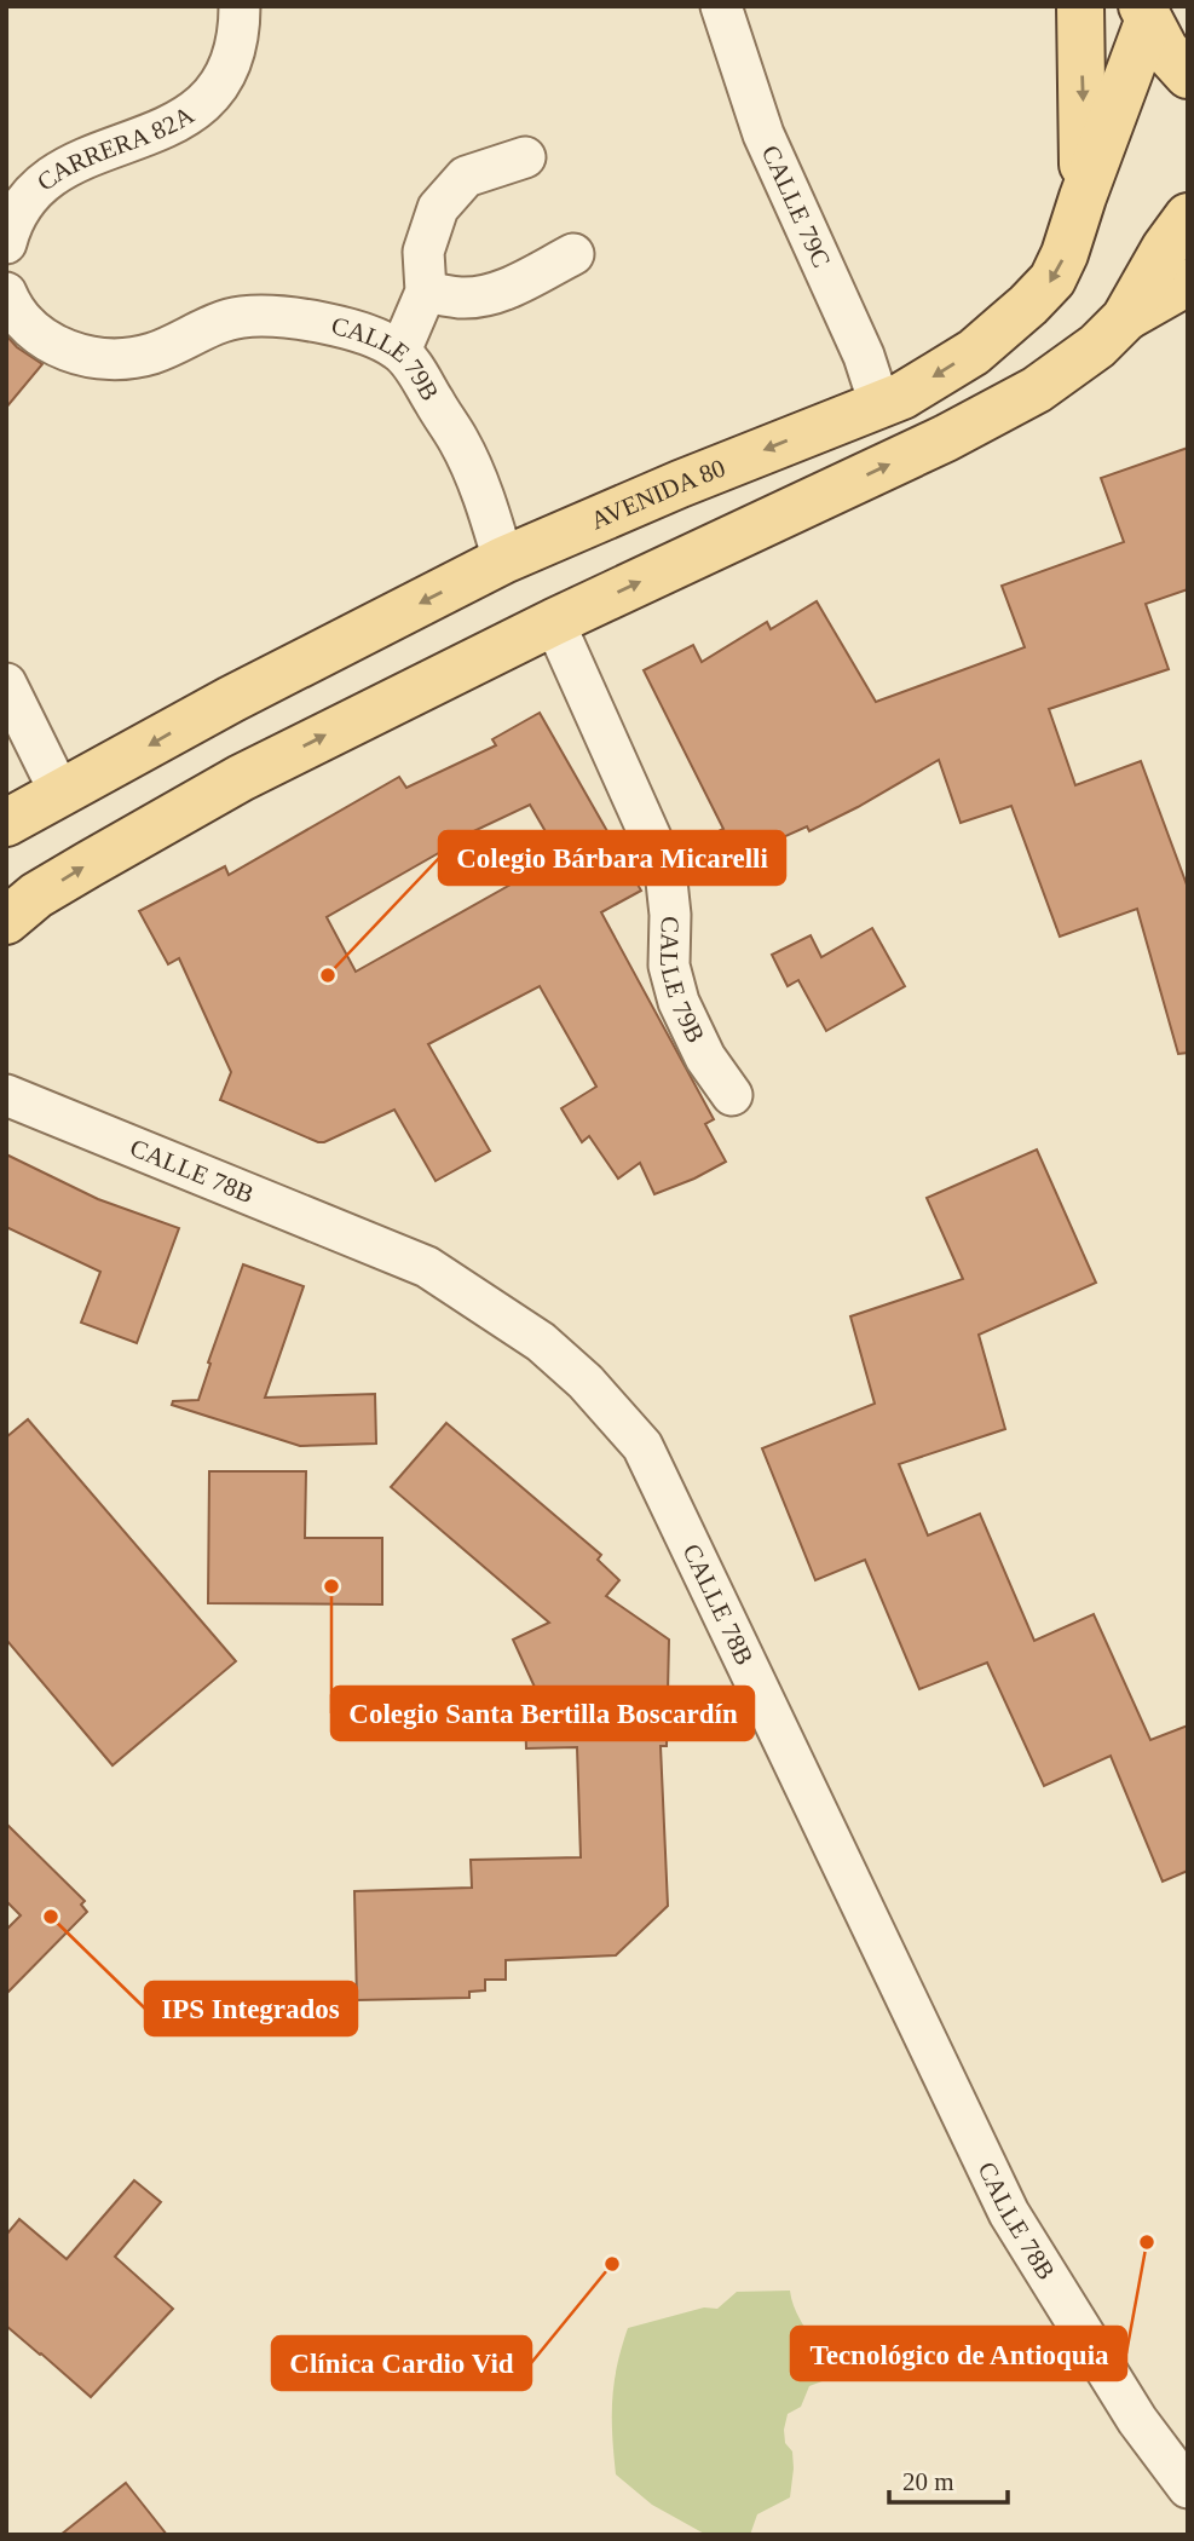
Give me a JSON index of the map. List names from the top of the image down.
{
  "streets": {
    "main road": ["AVENIDA 80"],
    "street": [
      "CARRERA 82A",
      "CALLE 79C",
      "CALLE 79B",
      "CALLE 78B"
    ]
  },
  "crossings": [
    ["CALLE 79C", "AVENIDA 80"],
    ["CALLE 79B", "AVENIDA 80"]
  ],
  "places": [
    "Colegio Bárbara Micarelli",
    "Colegio Santa Bertilla Boscardín",
    "IPS Integrados",
    "Tecnológico de Antioquia",
    "Clínica Cardio Vid"
  ],
  "scale_bar": "20 m"
}
